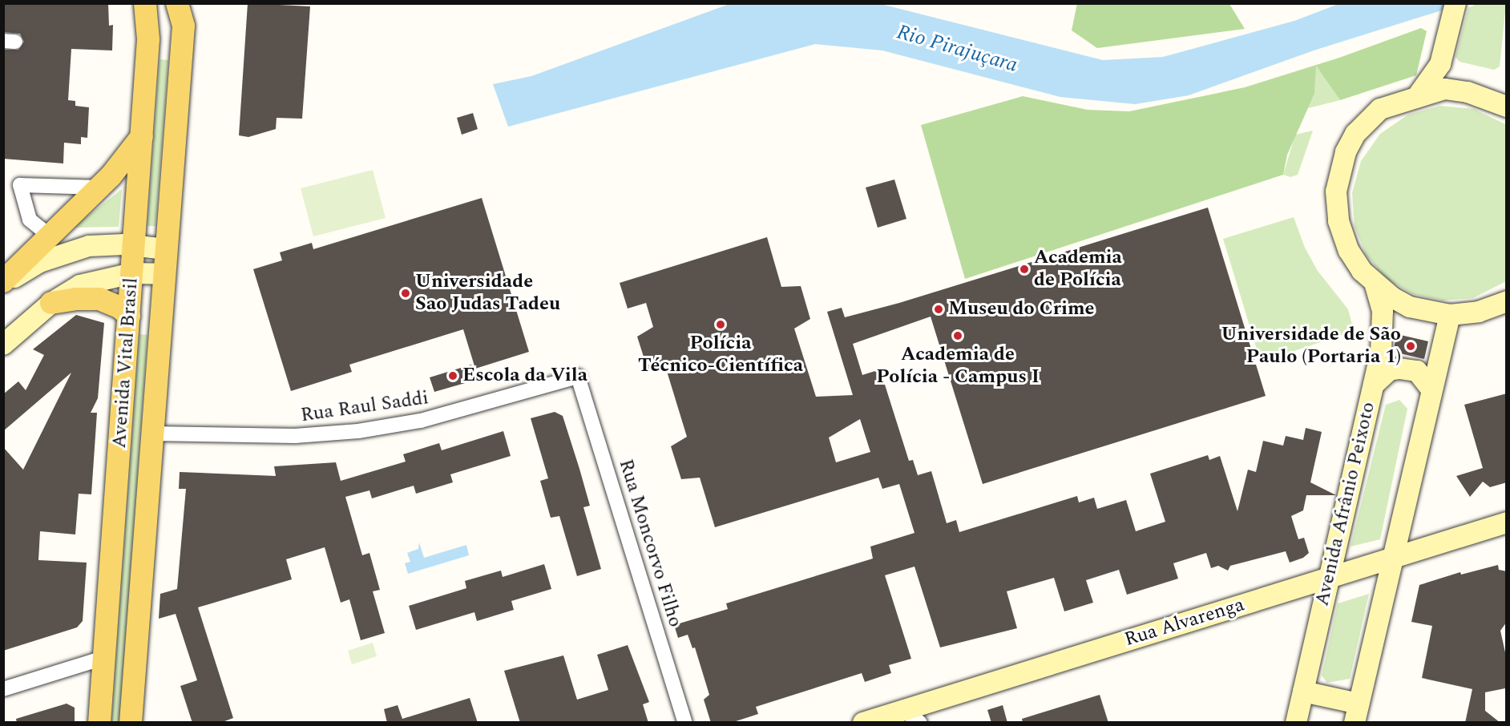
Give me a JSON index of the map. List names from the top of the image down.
{
  "streets": {
    "main road": ["Avenida Vital Brasil", "Avenida Afrânio Peixoto", "Rua Alvarenga"],
    "street": ["Rua Raul Saddi", "Rua Moncorvo Filho"]
  },
  "crossings": [
    ["Avenida Vital Brasil", "Rua Raul Saddi"],
    ["Rua Raul Saddi", "Rua Moncorvo Filho"],
    ["Avenida Afrânio Peixoto", "Rua Alvarenga"]
  ],
  "water": ["Rio Pirajuçara"],
  "places": [
    "Academia de Polícia",
    "Universidade Sao Judas Tadeu",
    "Museu do Crime",
    "Polícia Técnico-Científica",
    "Academia de Polícia - Campus I",
    "Universidade de São Paulo (Portaria 1)",
    "Escola da Vila"
  ]
}
